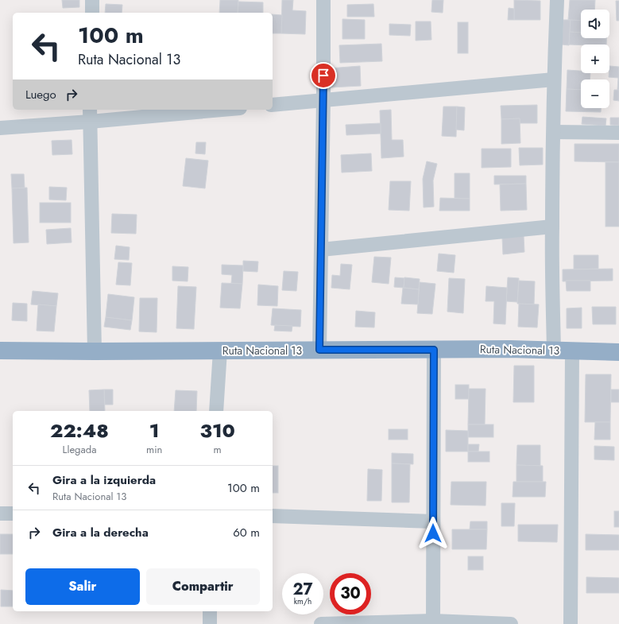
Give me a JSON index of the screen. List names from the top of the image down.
{
  "streets": {
    "highway": ["Ruta Nacional 13"]
  },
  "page": {
    "map_buttons": ["+", "−"],
    "turn": ["100 m", "Ruta Nacional 13"],
    "then": "Luego",
    "eta": [
      "22:48",
      "Llegada",
      "1",
      "min",
      "310",
      "m"
    ],
    "list": [
      {
        "name": "Gira a la izquierda",
        "note": "Ruta Nacional 13",
        "value": "100 m"
      },
      {
        "name": "Gira a la derecha",
        "value": "60 m"
      }
    ],
    "buttons": ["Salir", "Compartir"],
    "speed": "27 km/h",
    "limit": "30"
  }
}
